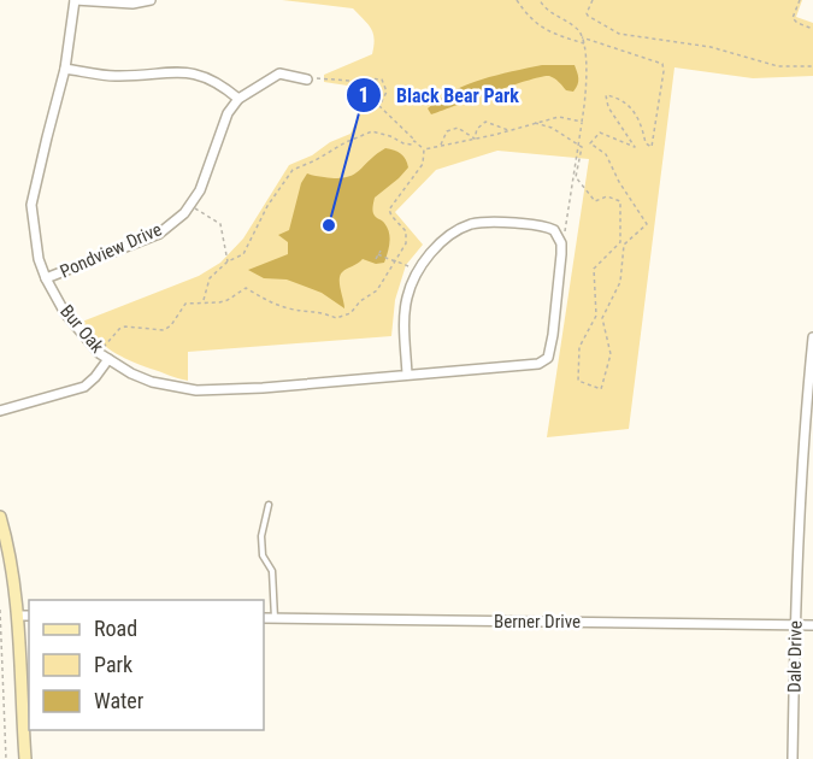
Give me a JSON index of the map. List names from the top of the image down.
{
  "streets": {
    "street": [
      "Pondview Drive",
      "Bur Oak",
      "Berner Drive",
      "Dale Drive"
    ]
  },
  "crossings": [
    ["Pondview Drive", "Bur Oak"],
    ["Berner Drive", "Dale Drive"]
  ],
  "places": ["Black Bear Park"],
  "legend": ["Road", "Park", "Water"]
}
